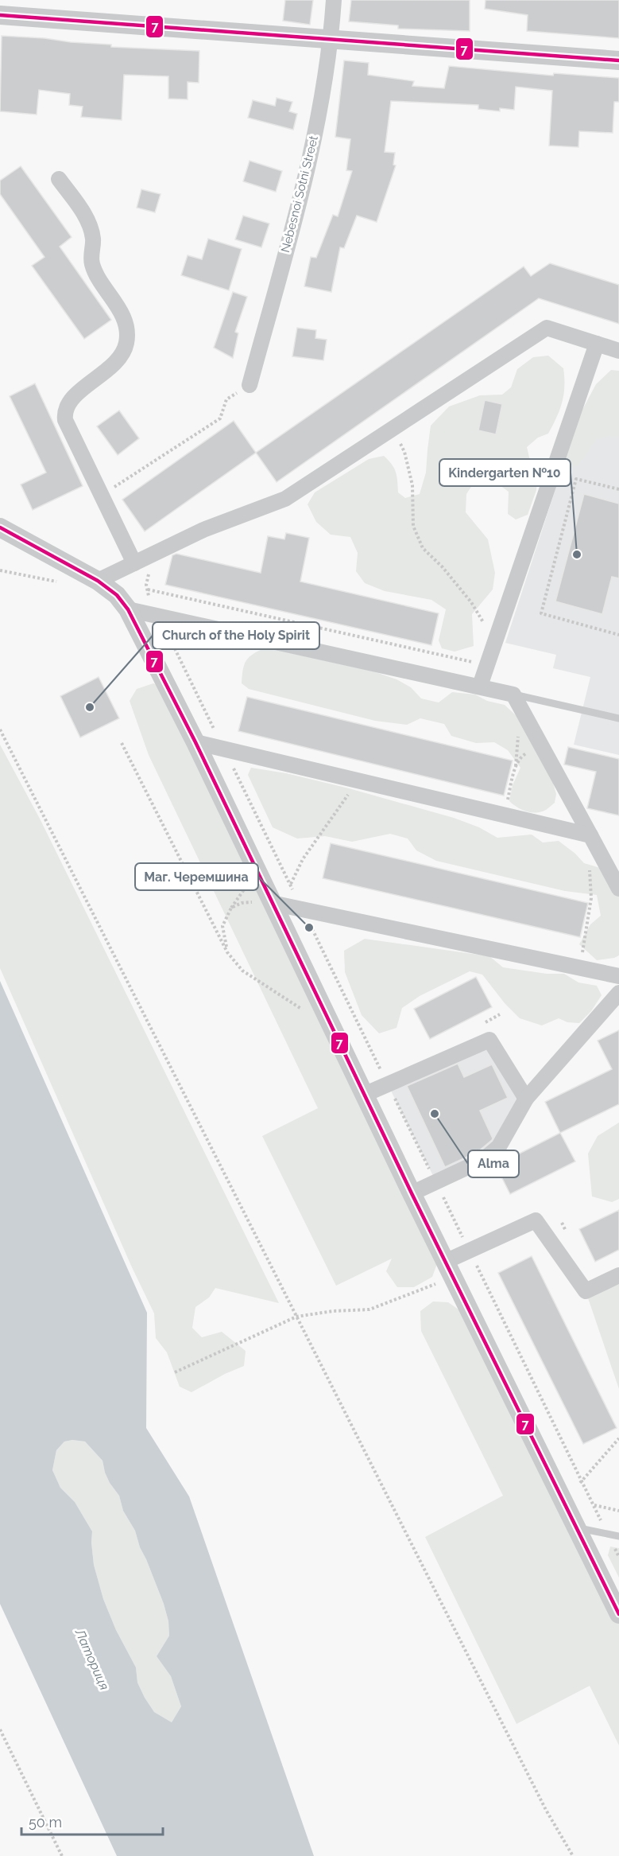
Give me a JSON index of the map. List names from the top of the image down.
{
  "streets": {
    "street": ["Nebesnoi Sotni Street"]
  },
  "water": ["Латориця"],
  "places": [
    "Kindergarten №10",
    "Church of the Holy Spirit",
    "Маг. Черемшина",
    "Alma"
  ],
  "lines": ["transit line 7"],
  "scale_bar": "50 m"
}
